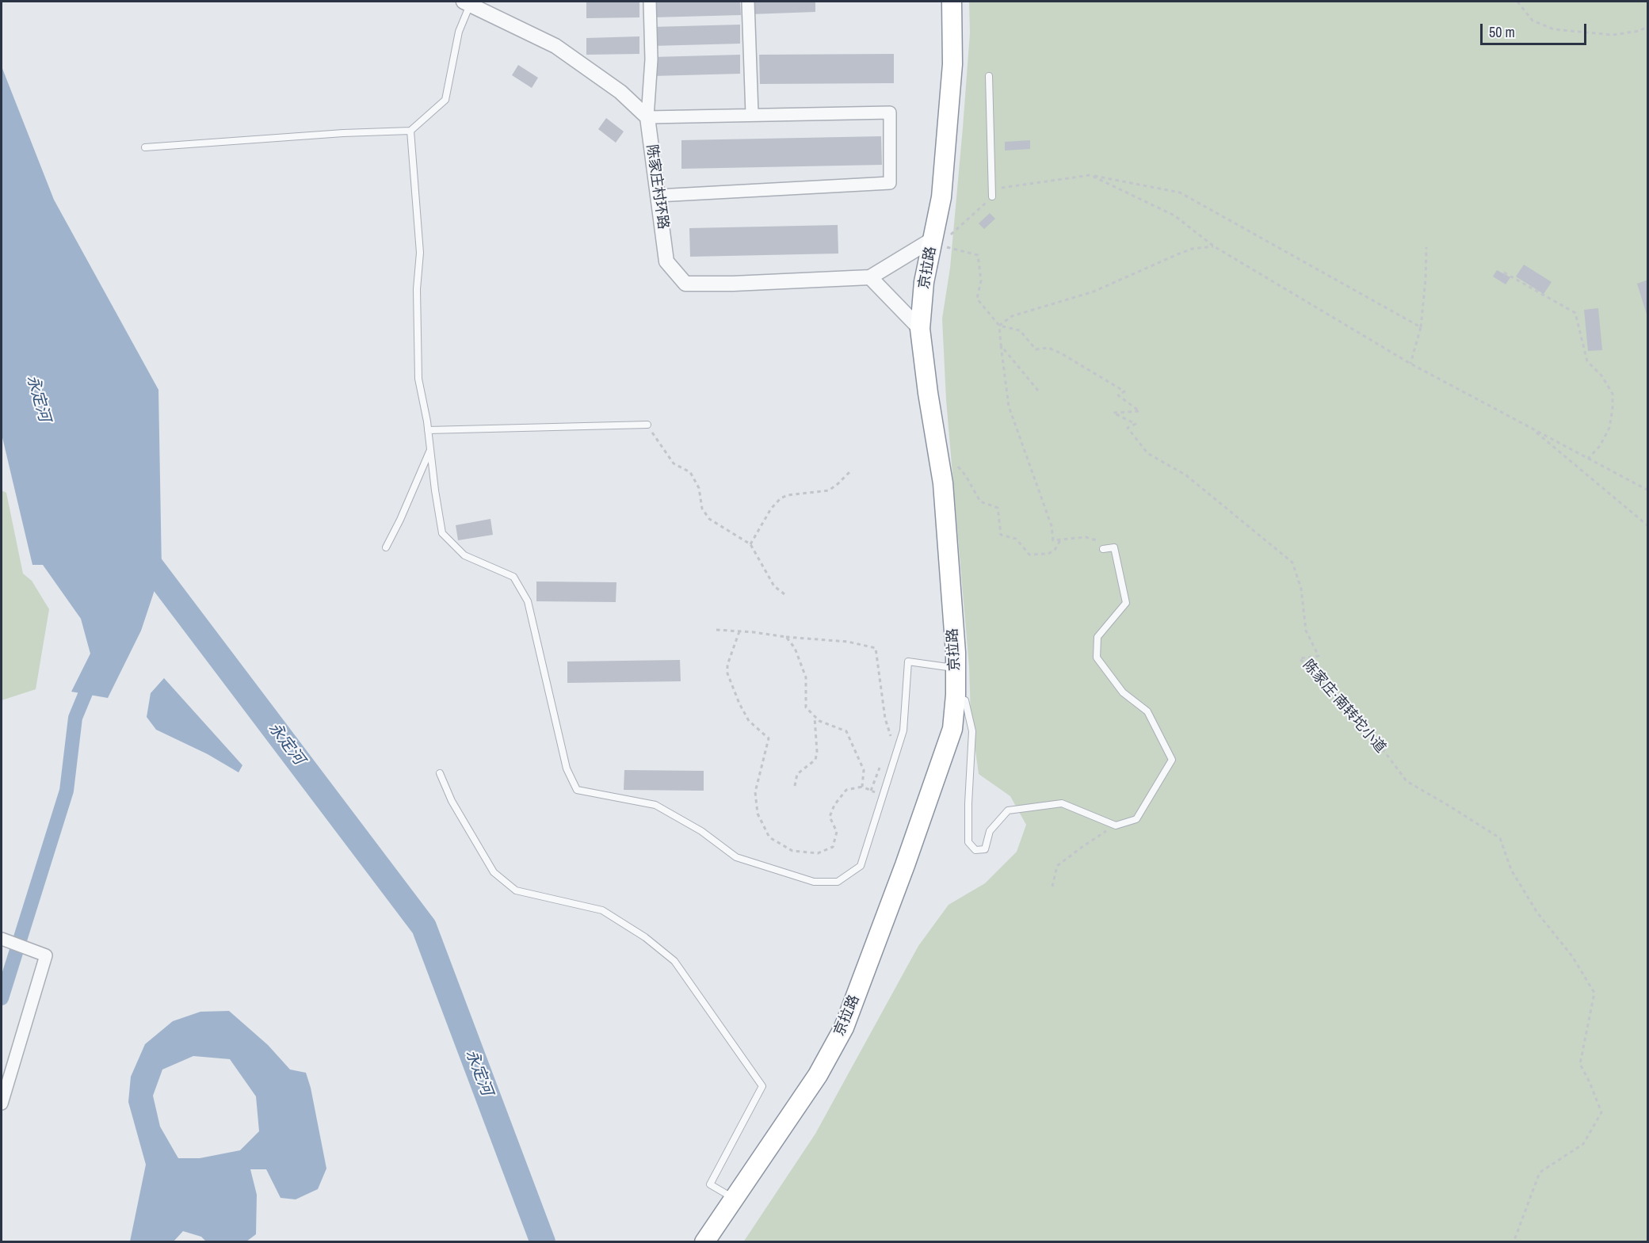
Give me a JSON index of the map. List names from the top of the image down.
{
  "streets": {
    "highway": ["京拉路"],
    "street": ["陈家庄村环路"],
    "path": ["陈家庄·南转坨小道"]
  },
  "water": ["永定河"],
  "scale_bar": "50 m"
}
